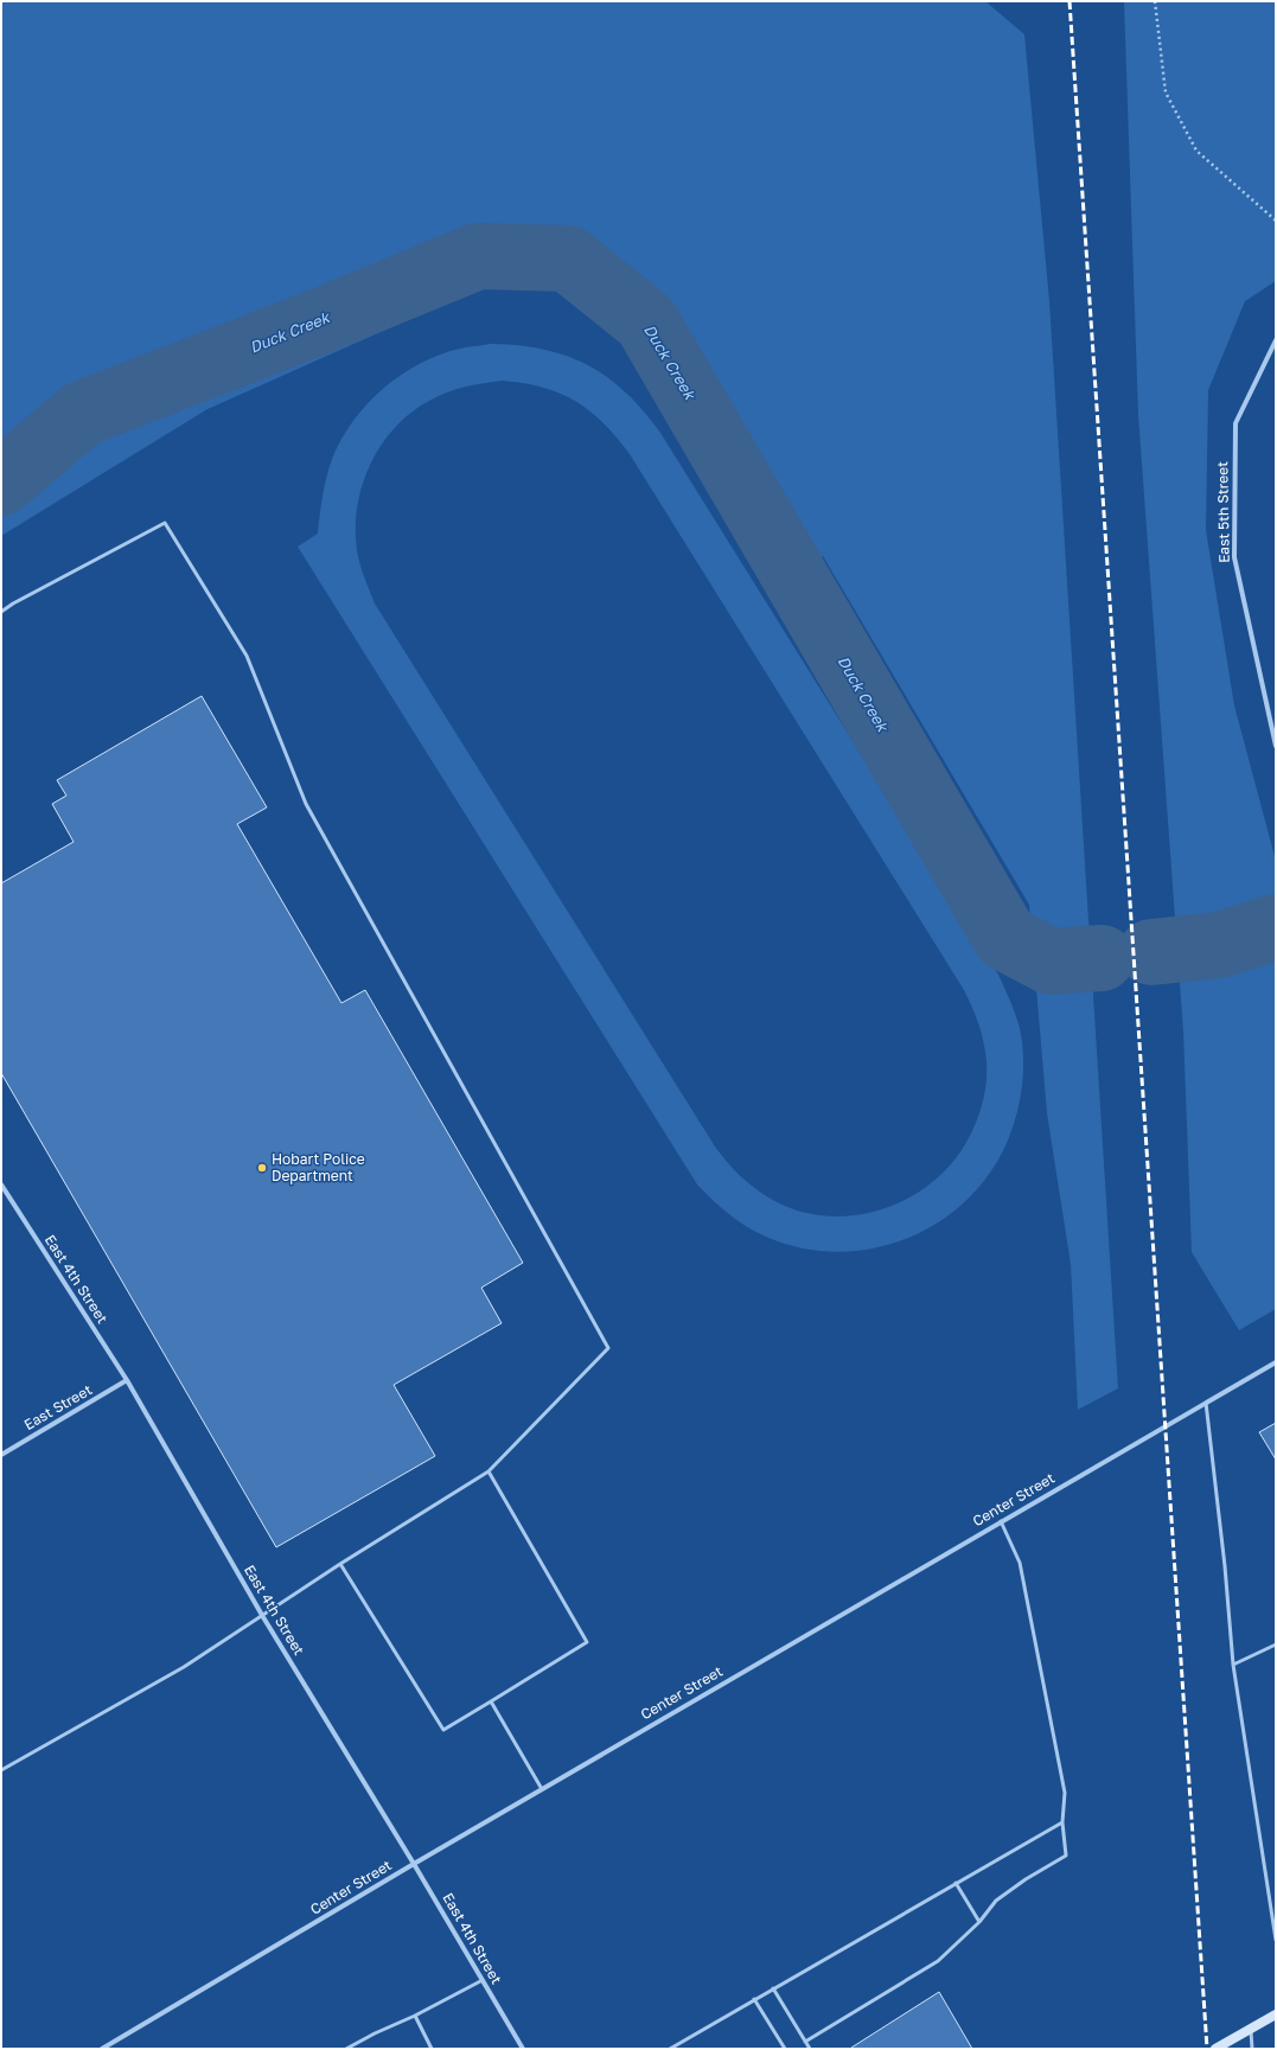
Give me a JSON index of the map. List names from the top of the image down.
{
  "streets": {
    "street": [
      "East 5th Street",
      "East 4th Street",
      "East Street",
      "Center Street"
    ]
  },
  "crossings": [
    ["East 4th Street", "East Street"],
    ["East 4th Street", "Center Street"]
  ],
  "water": ["Duck Creek"],
  "places": ["Hobart Police Department"]
}
